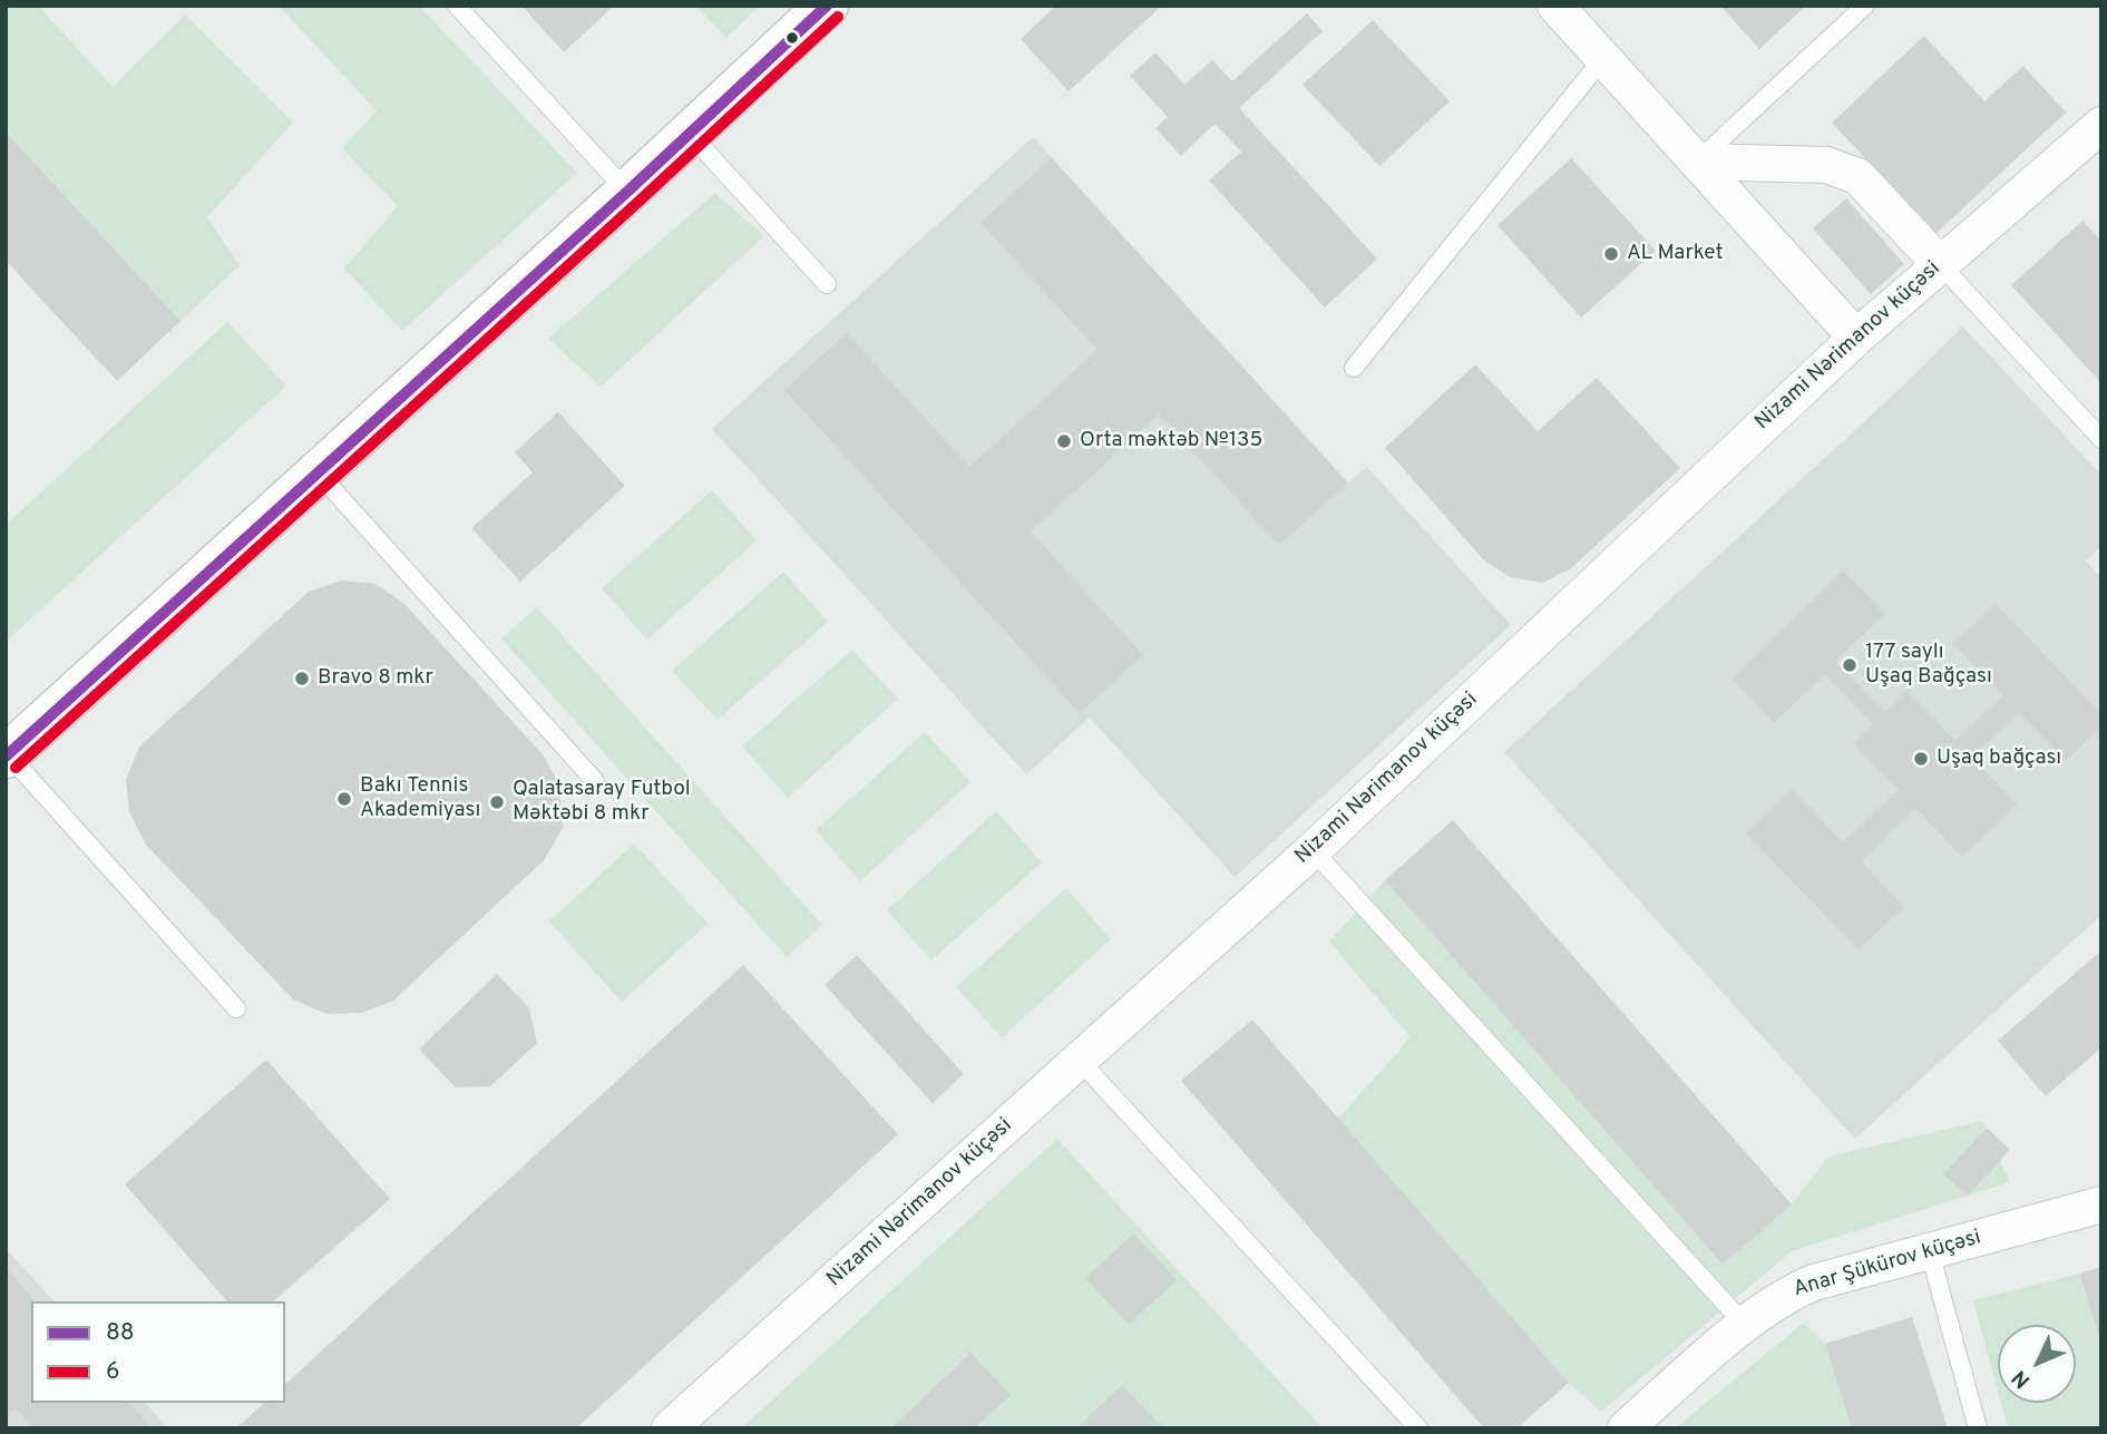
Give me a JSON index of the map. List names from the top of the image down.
{
  "streets": {
    "street": ["Nizami Nərimanov küçəsi", "Anar Şükürov küçəsi"]
  },
  "places": [
    "AL Market",
    "Orta məktəb №135",
    "177 saylı Uşaq Bağçası",
    "Bravo 8 mkr",
    "Uşaq bağçası",
    "Bakı Tennis Akademiyası",
    "Qalatasaray Futbol Məktəbi 8 mkr"
  ],
  "lines": ["transit line 88", "transit line 6"],
  "legend": ["88", "6"],
  "north": "bottom left"
}
